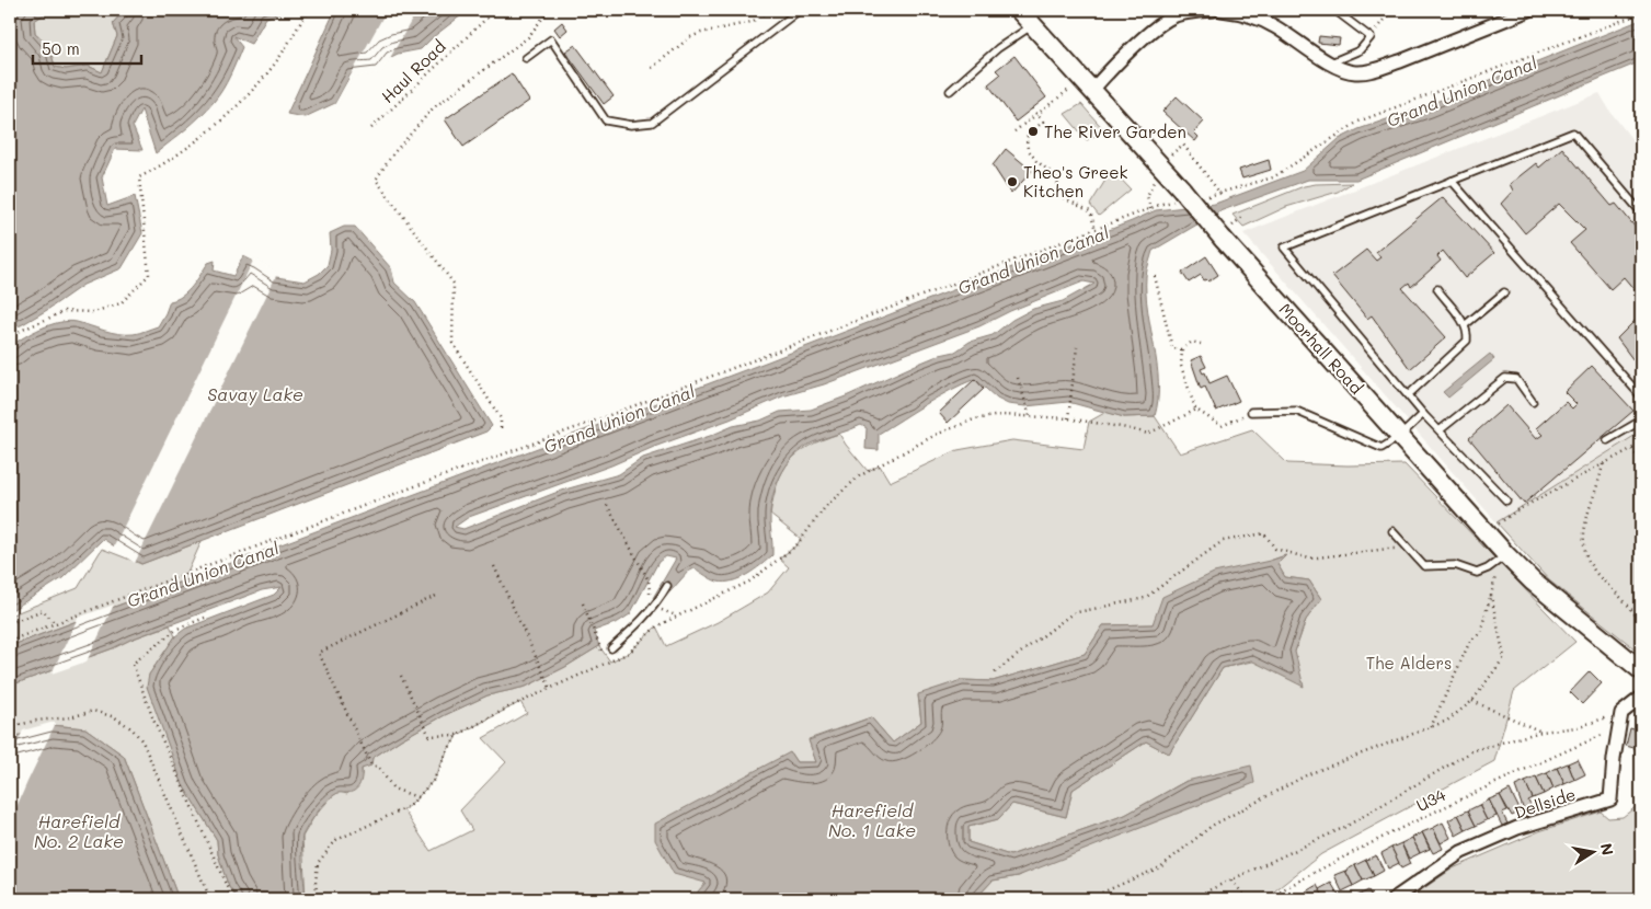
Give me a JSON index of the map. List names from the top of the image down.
{
  "streets": {
    "street": ["Moorhall Road", "Dellside"],
    "path": ["Haul Road", "U34"]
  },
  "water": [
    "Grand Union Canal",
    "Savay Lake",
    "Harefield No. 1 Lake",
    "Harefield No. 2 Lake"
  ],
  "parks": ["The Alders"],
  "places": ["The River Garden", "Theo's Greek Kitchen"],
  "scale_bar": "50 m",
  "north": "right"
}
